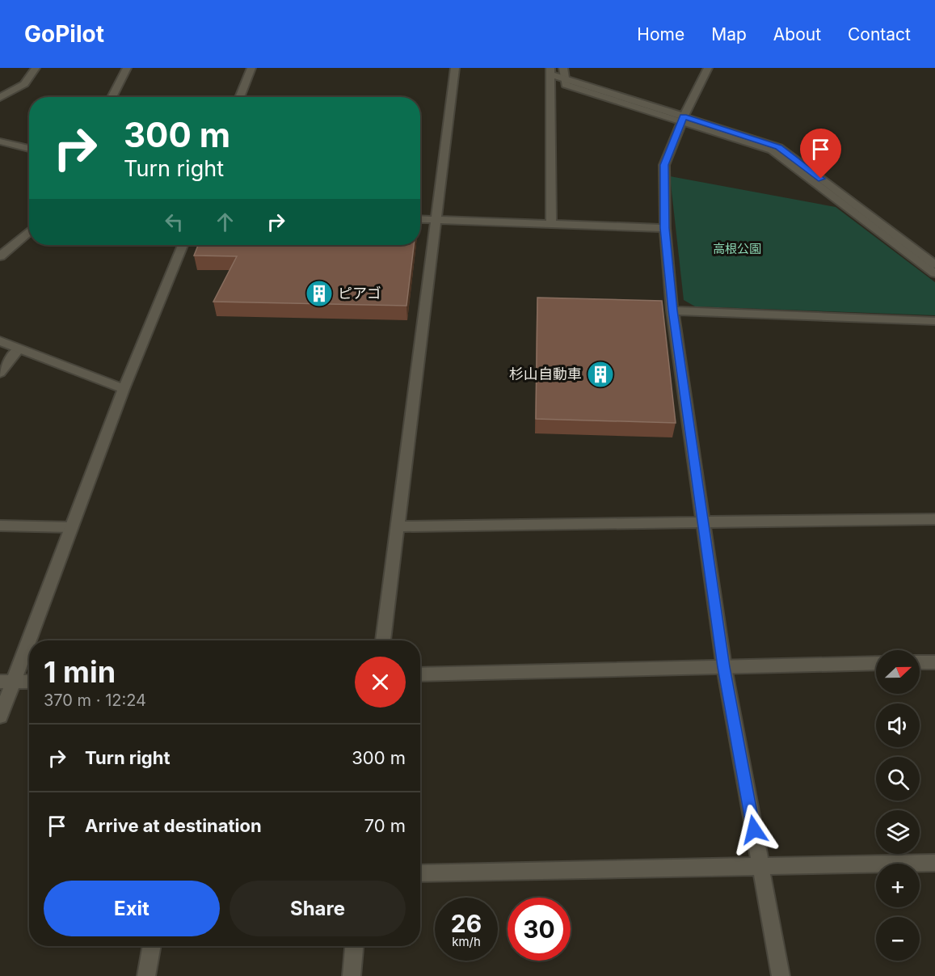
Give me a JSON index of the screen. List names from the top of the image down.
{
  "parks": ["高根公園"],
  "places": {
    "building": ["ピアゴ", "杉山自動車"]
  },
  "north": "right",
  "page": {
    "header": "GoPilot",
    "nav": [
      "Home",
      "Map",
      "About",
      "Contact"
    ],
    "turn": ["300 m", "Turn right"],
    "heading": ["1 min", "370 m · 12:24"],
    "map_buttons": ["+", "−"],
    "list": [
      {
        "name": "Turn right",
        "value": "300 m"
      },
      {
        "name": "Arrive at destination",
        "value": "70 m"
      }
    ],
    "buttons": ["Exit", "Share"],
    "speed": "26 km/h",
    "limit": "30"
  }
}
